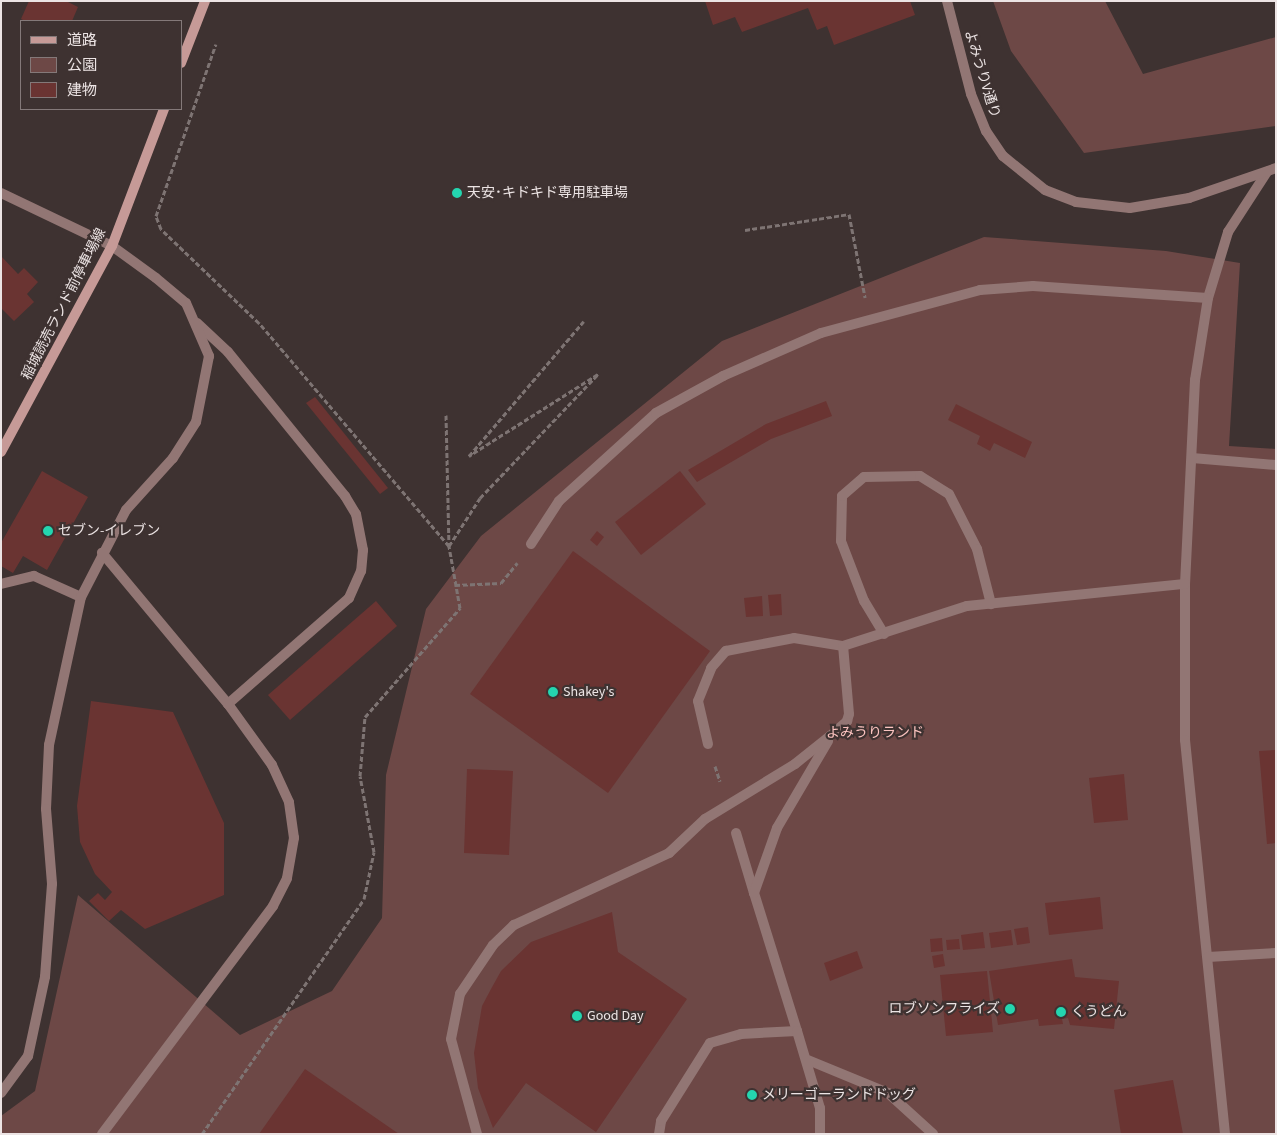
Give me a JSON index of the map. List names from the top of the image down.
{
  "streets": {
    "main road": ["稲城読売ランド前停車場線"],
    "street": ["よみうりV通り"]
  },
  "parks": ["よみうりランド"],
  "places": [
    "天安･キドキド専用駐車場",
    "セブン-イレブン",
    "Shakey's",
    "ロブソンフライズ",
    "くうどん",
    "Good Day",
    "メリーゴーランドドッグ"
  ],
  "legend": ["道路", "公園", "建物"]
}
